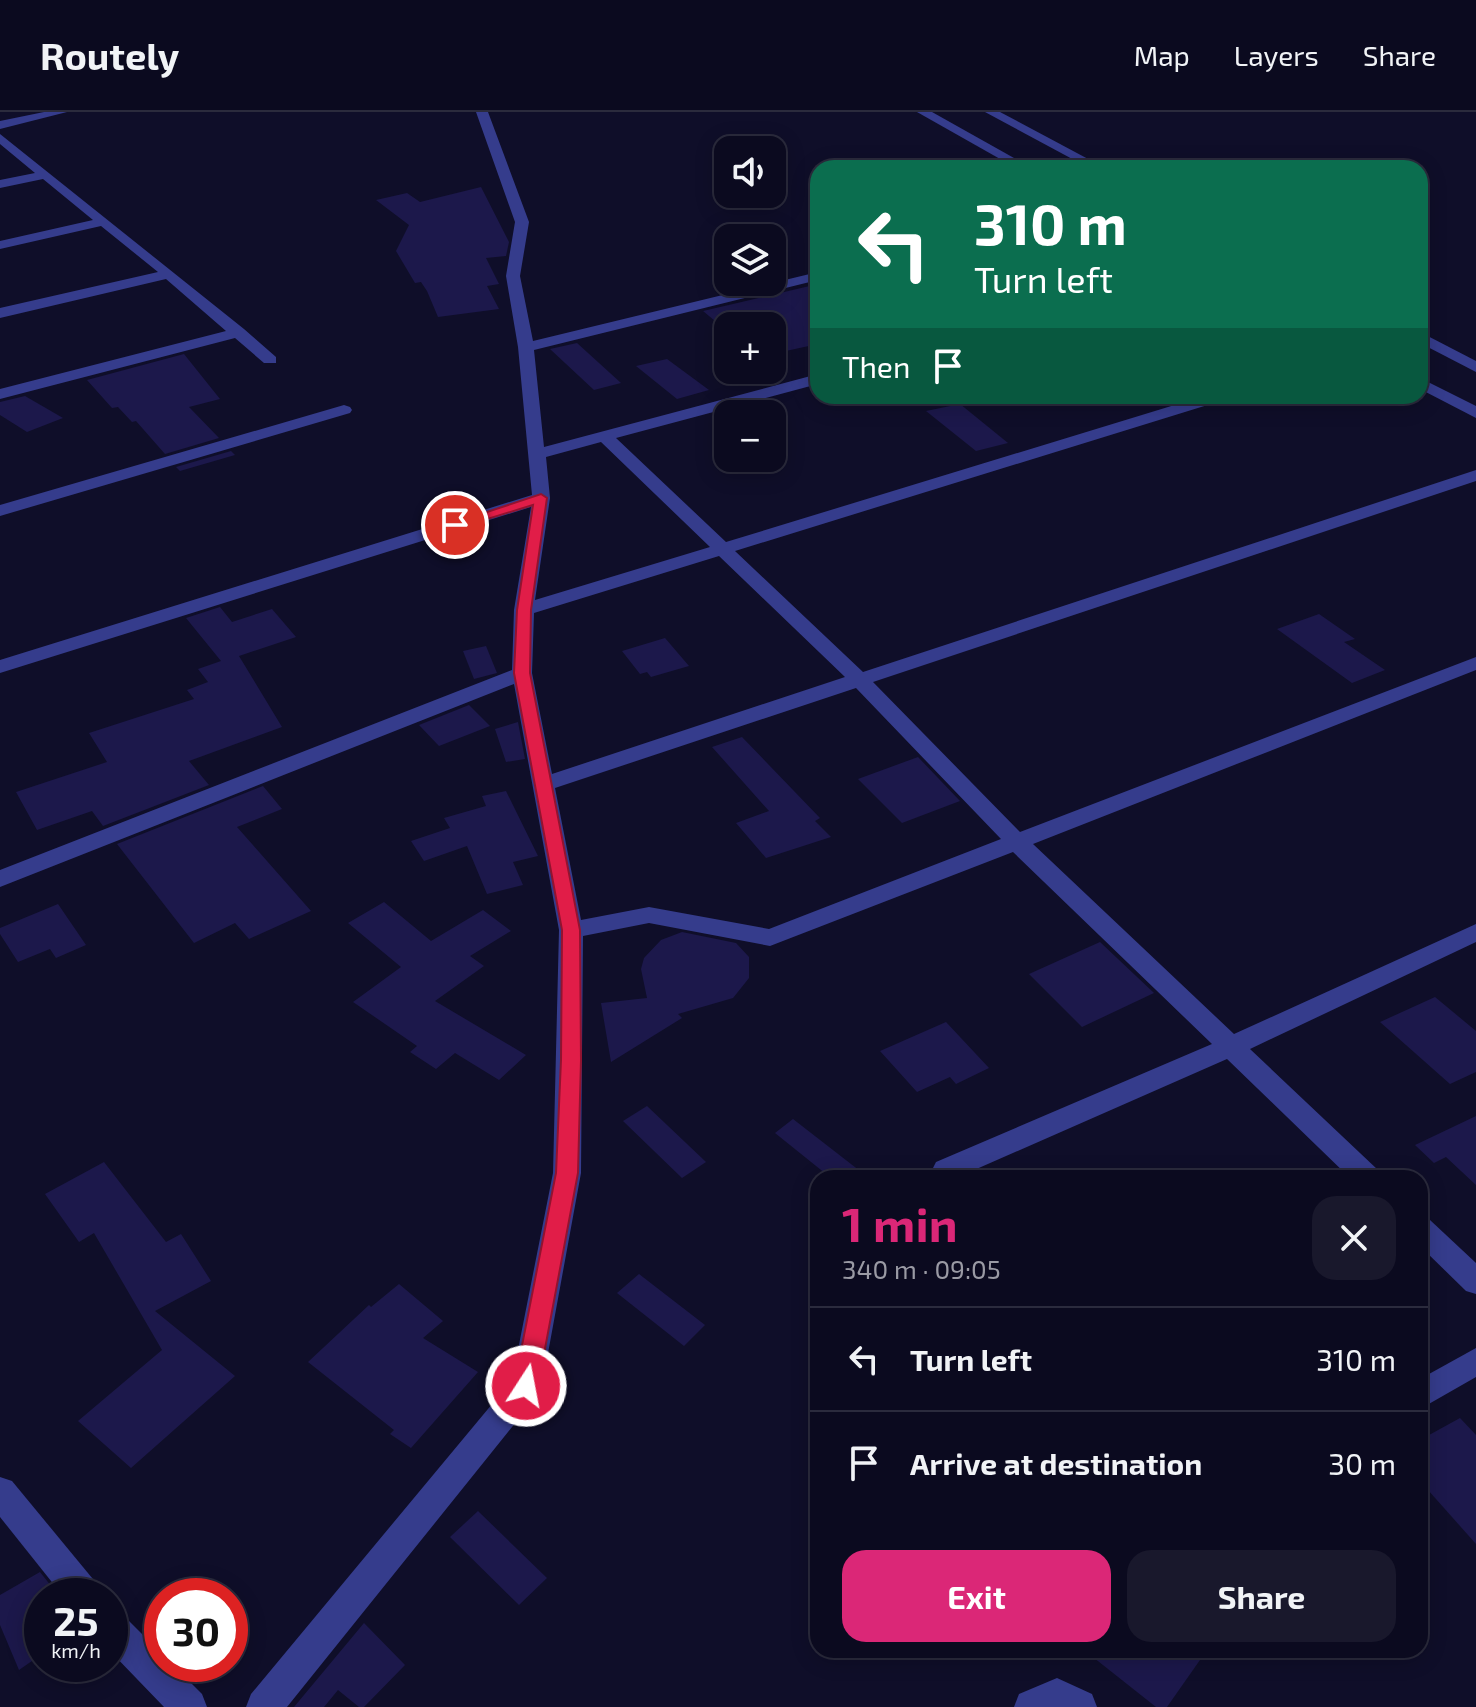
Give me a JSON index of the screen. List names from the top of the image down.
{
  "page": {
    "header": "Routely",
    "nav": ["Map", "Layers", "Share"],
    "map_buttons": ["+", "−"],
    "turn": ["310 m", "Turn left"],
    "then": "Then",
    "heading": ["1 min", "340 m · 09:05"],
    "list": [
      {
        "name": "Turn left",
        "value": "310 m"
      },
      {
        "name": "Arrive at destination",
        "value": "30 m"
      }
    ],
    "buttons": ["Exit", "Share"],
    "speed": "25 km/h",
    "limit": "30"
  }
}
